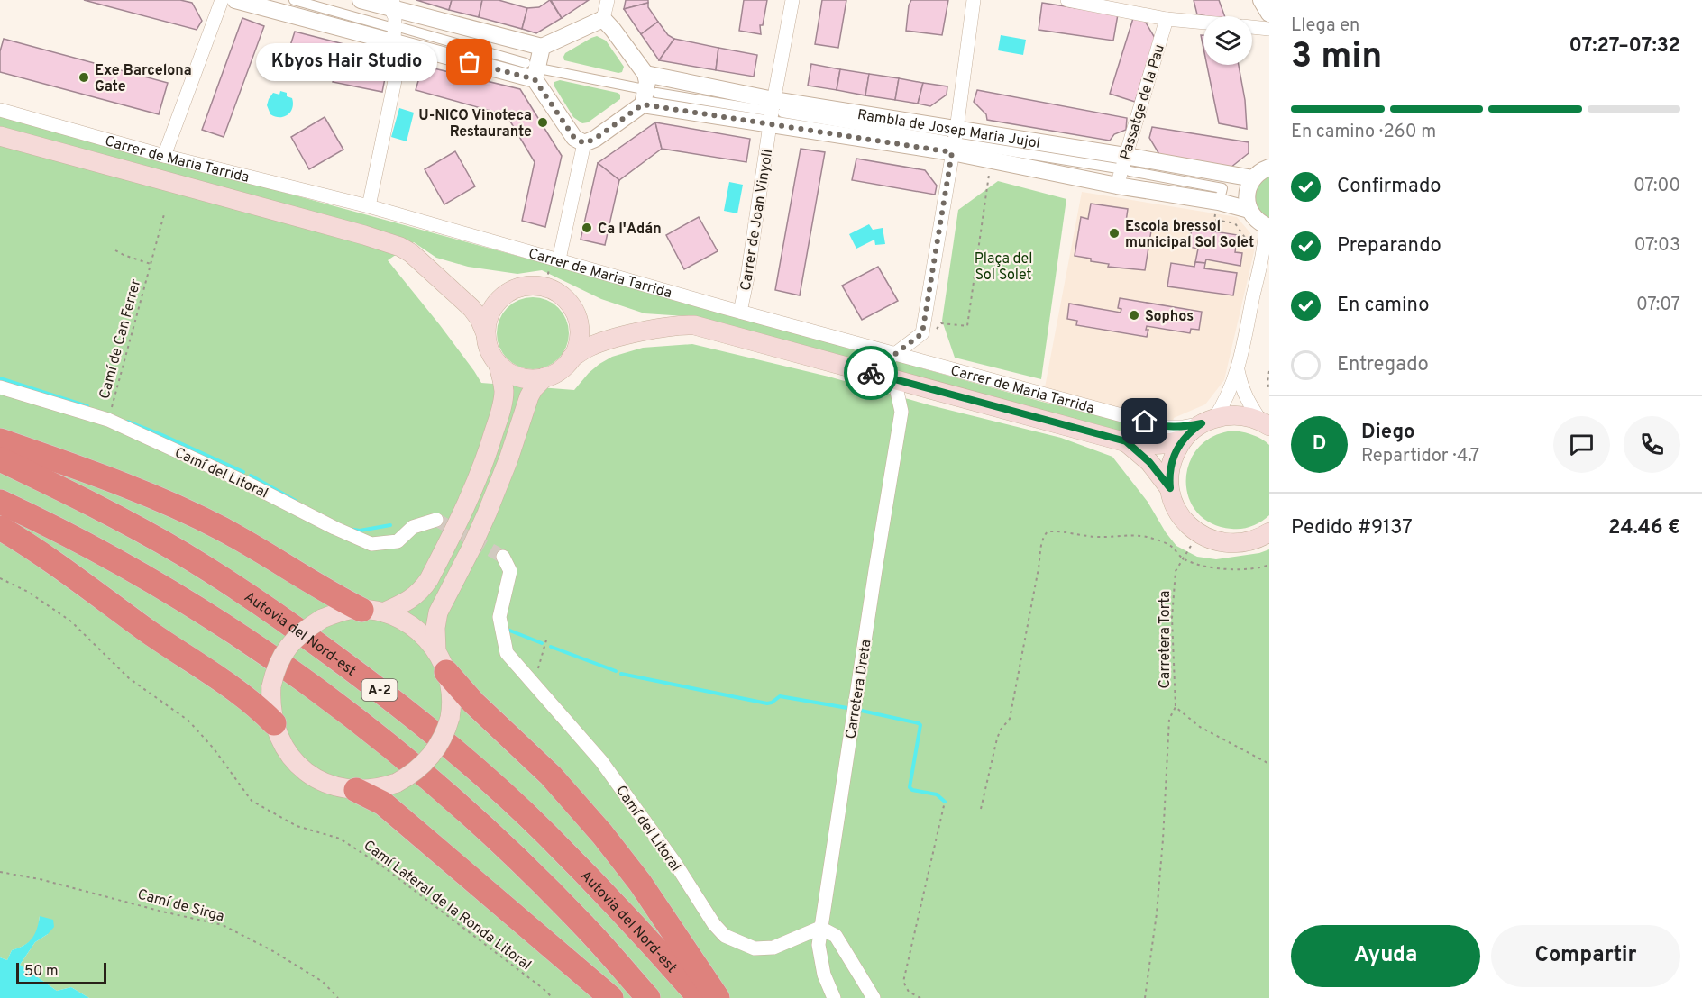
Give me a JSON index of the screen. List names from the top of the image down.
{
  "streets": {
    "highway": ["Autovia del Nord-est", "A-2"],
    "main road": ["Carrer de Maria Tarrida"],
    "street": [
      "Passatge de la Pau",
      "Rambla de Josep Maria Jujol",
      "Carrer de Joan Vinyoli",
      "Camí del Litoral",
      "Carretera Dreta"
    ],
    "path": [
      "Camí de Can Ferrer",
      "Carretera Torta",
      "Camí de Sirga",
      "Camí Lateral de la Ronda Litoral"
    ]
  },
  "crossings": [
    ["Passatge de la Pau", "Rambla de Josep Maria Jujol"],
    ["Rambla de Josep Maria Jujol", "Carrer de Joan Vinyoli"],
    ["Carrer de Maria Tarrida", "Carrer de Joan Vinyoli"],
    ["Carrer de Maria Tarrida", "Carretera Dreta"],
    ["Camí de Can Ferrer", "Camí del Litoral"],
    ["Camí del Litoral", "Carretera Dreta"]
  ],
  "parks": ["Plaça del Sol Solet"],
  "places": [
    "Kbyos Hair Studio",
    "Exe Barcelona Gate",
    "U-NICO Vinoteca Restaurante",
    "Ca l'Adán",
    "Escola bressol municipal Sol Solet",
    "Sophos"
  ],
  "scale_bar": "50 m",
  "page": {
    "heading": ["3 min", "Llega en", "07:27–07:32"],
    "panel": [
      "Diego",
      "Repartidor · 4.7",
      "Pedido #9137",
      "24.46 €"
    ],
    "bubble": "Kbyos Hair Studio",
    "bar": "En camino · 260 m",
    "list": [
      ["Confirmado", "07:00"],
      ["Preparando", "07:03"],
      ["En camino", "07:07"],
      "Entregado"
    ],
    "round": "D",
    "buttons": ["Ayuda", "Compartir"],
    "scale": "50 m"
  }
}
